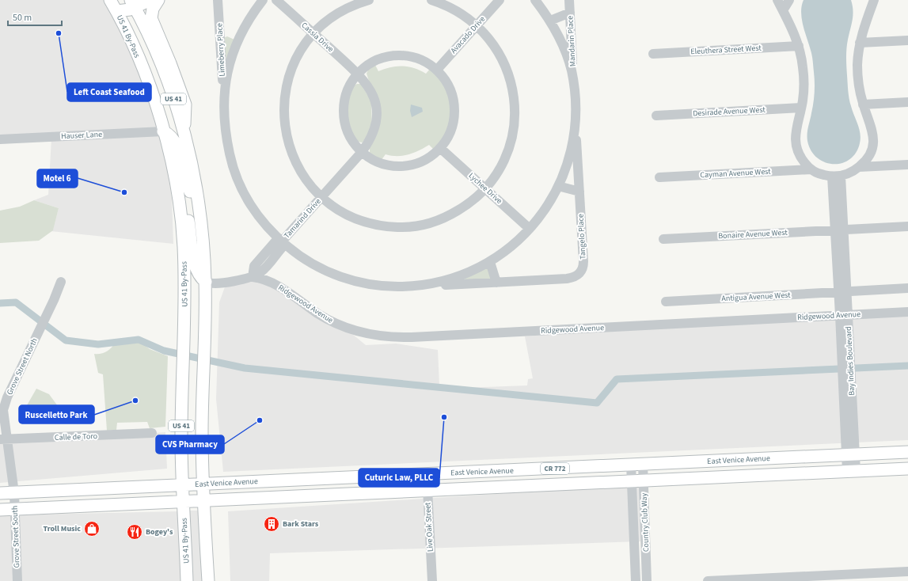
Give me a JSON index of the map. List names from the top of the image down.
{
  "streets": {
    "main road": [
      "US 41 By-Pass",
      "US 41",
      "East Venice Avenue",
      "CR 772"
    ],
    "street": [
      "Avacado Drive",
      "Cassia Drive",
      "Mandarin Place",
      "Limeberry Place",
      "Eleuthera Street West",
      "Desirade Avenue West",
      "Hauser Lane",
      "Cayman Avenue West",
      "Lychee Drive",
      "Tamarind Drive",
      "Bonaire Avenue West",
      "Tangelo Place",
      "Antigua Avenue West",
      "Ridgewood Avenue",
      "Bay Indies Boulevard",
      "Grove Street North",
      "Calle de Toro",
      "Country Club Way",
      "Live Oak Street",
      "Grove Street South"
    ]
  },
  "crossings": [
    ["US 41 By-Pass", "Hauser Lane"],
    ["US 41 By-Pass", "East Venice Avenue"],
    ["Cassia Drive", "Tamarind Drive"],
    ["US 41", "Tamarind Drive"],
    ["US 41", "East Venice Avenue"],
    ["Tamarind Drive", "Ridgewood Avenue"],
    ["Bonaire Avenue West", "Bay Indies Boulevard"],
    ["Antigua Avenue West", "Bay Indies Boulevard"],
    ["Ridgewood Avenue", "Bay Indies Boulevard"],
    ["Bay Indies Boulevard", "East Venice Avenue"],
    ["Grove Street North", "Calle de Toro"],
    ["Grove Street North", "East Venice Avenue"],
    ["Grove Street North", "Grove Street South"],
    ["East Venice Avenue", "Country Club Way"],
    ["East Venice Avenue", "Live Oak Street"],
    ["East Venice Avenue", "Grove Street South"]
  ],
  "places": {
    "other": [
      "Left Coast Seafood",
      "Motel 6",
      "Ruscelletto Park",
      "Cuturic Law, PLLC",
      "CVS Pharmacy"
    ],
    "building": ["Bark Stars"],
    "shop": ["Troll Music"],
    "restaurant": ["Bogey's"]
  },
  "scale_bar": "50 m"
}
